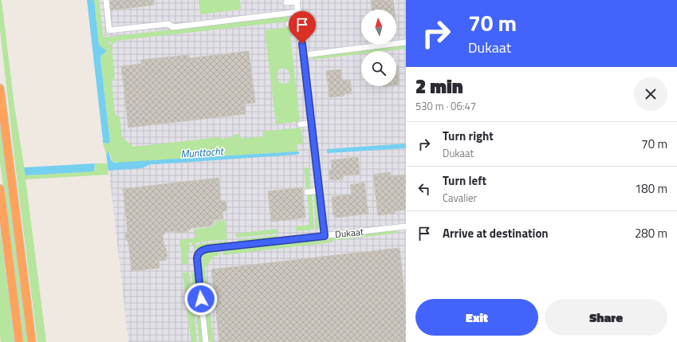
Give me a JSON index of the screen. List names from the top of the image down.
{
  "streets": {
    "street": ["Dukaat"]
  },
  "water": ["Munttocht"],
  "north": "top",
  "page": {
    "turn": ["70 m", "Dukaat"],
    "heading": ["2 min", "530 m · 06:47"],
    "list": [
      {
        "name": "Turn right",
        "note": "Dukaat",
        "value": "70 m"
      },
      {
        "name": "Turn left",
        "note": "Cavalier",
        "value": "180 m"
      },
      {
        "name": "Arrive at destination",
        "value": "280 m"
      }
    ],
    "buttons": ["Exit", "Share"]
  }
}
